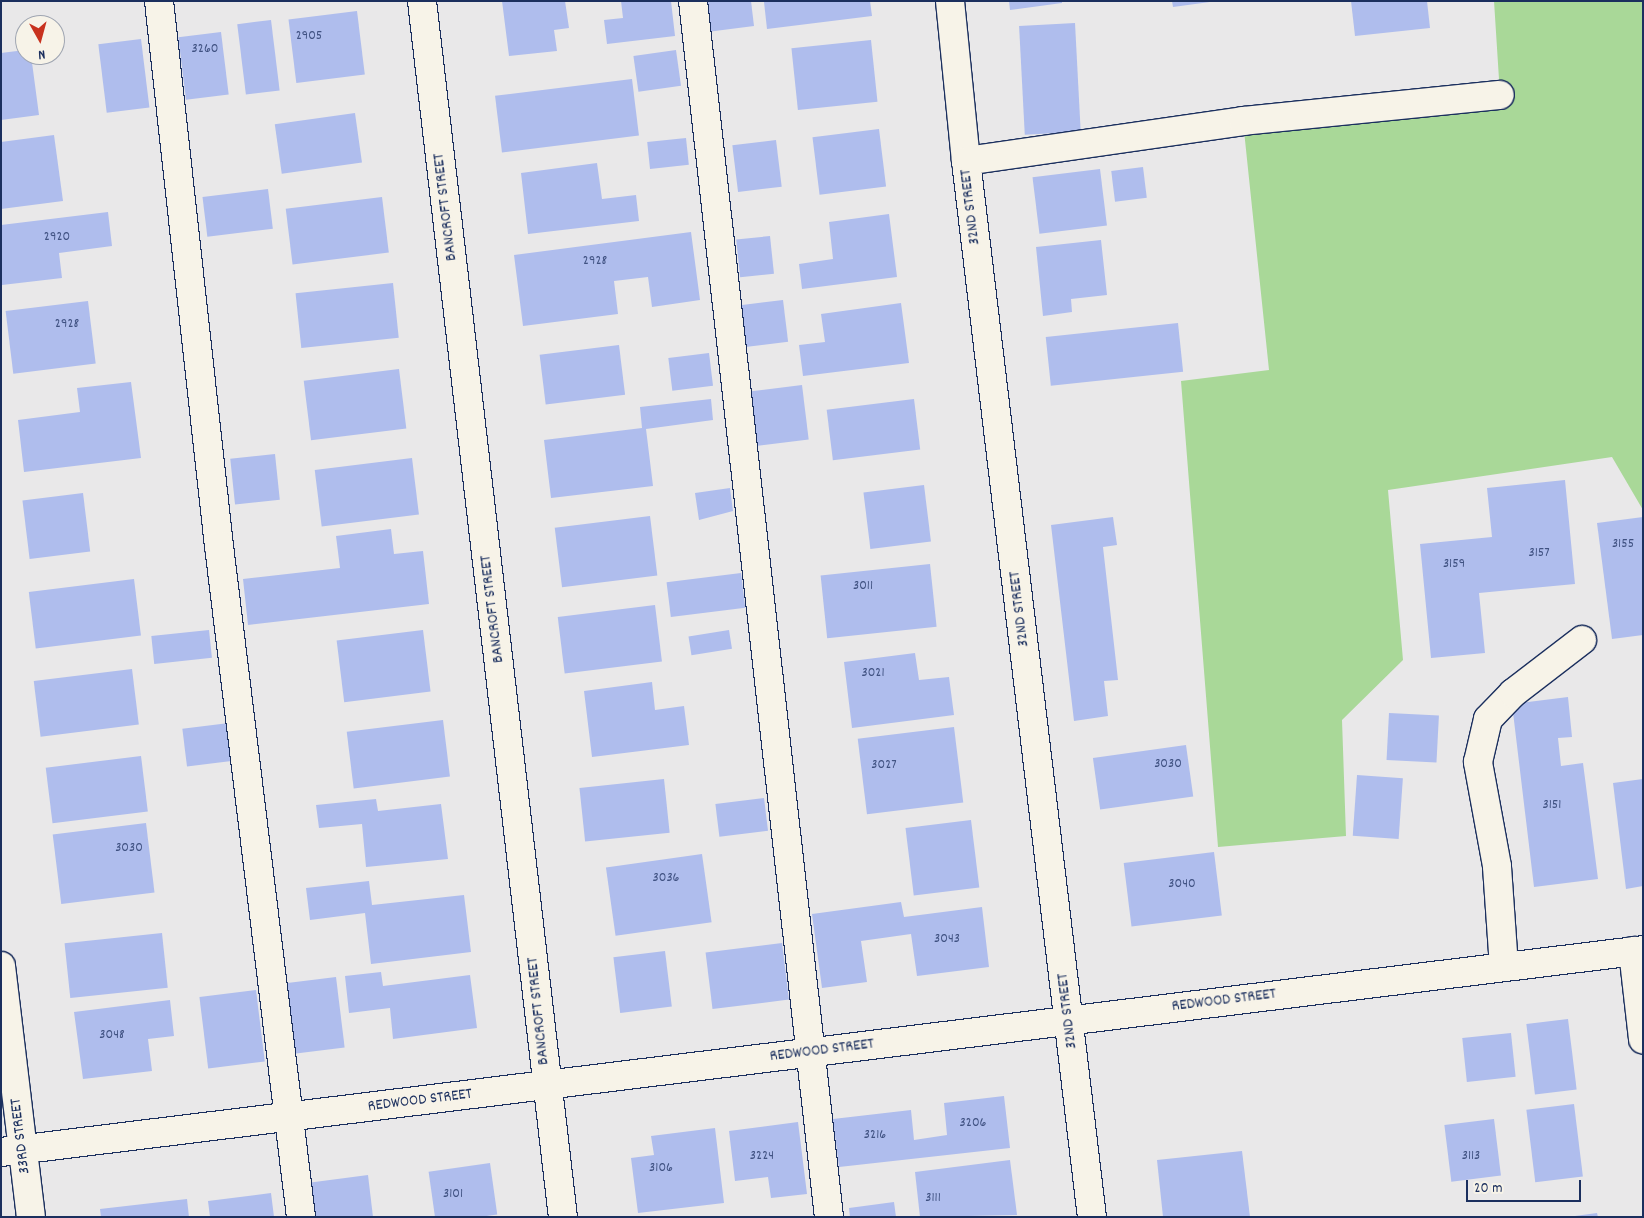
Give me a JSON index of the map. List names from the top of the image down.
{
  "streets": {
    "street": [
      "BANCROFT STREET",
      "32ND STREET",
      "REDWOOD STREET",
      "33RD STREET"
    ]
  },
  "crossings": [
    ["BANCROFT STREET", "REDWOOD STREET"],
    ["32ND STREET", "REDWOOD STREET"],
    ["REDWOOD STREET", "33RD STREET"]
  ],
  "house_numbers": [
    "2905",
    "3260",
    "2920",
    "2928",
    "2928",
    "3155",
    "3157",
    "3159",
    "3011",
    "3021",
    "3030",
    "3027",
    "3151",
    "3030",
    "3036",
    "3040",
    "3043",
    "3048",
    "3206",
    "3216",
    "3224",
    "3113",
    "3106",
    "3101",
    "3111"
  ],
  "scale_bar": "20 m",
  "north": "bottom"
}
